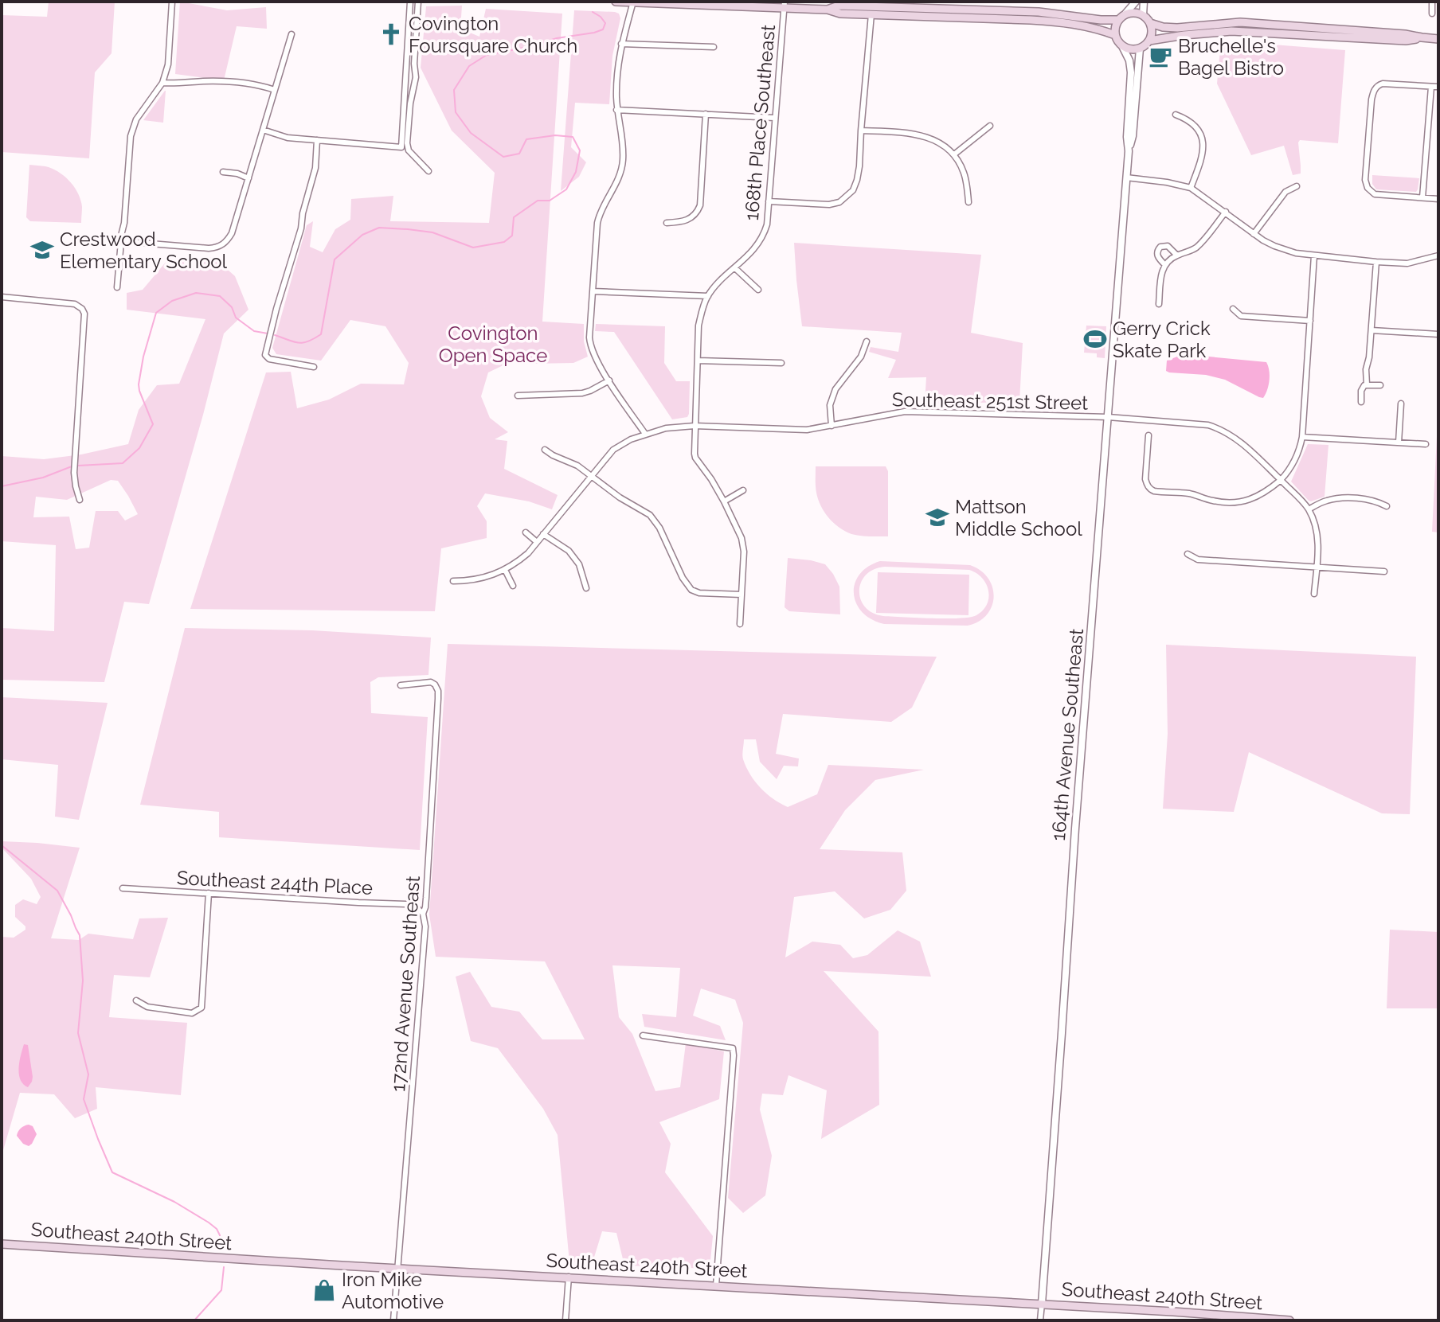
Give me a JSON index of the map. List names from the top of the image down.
{
  "streets": {
    "main road": ["Southeast 240th Street"],
    "street": [
      "168th Place Southeast",
      "Southeast 251st Street",
      "164th Avenue Southeast",
      "Southeast 244th Place",
      "172nd Avenue Southeast"
    ]
  },
  "crossings": [
    ["168th Place Southeast", "Southeast 251st Street"],
    ["Southeast 251st Street", "164th Avenue Southeast"],
    ["164th Avenue Southeast", "Southeast 240th Street"],
    ["Southeast 244th Place", "172nd Avenue Southeast"],
    ["172nd Avenue Southeast", "Southeast 240th Street"]
  ],
  "parks": ["Covington Open Space"],
  "places": {
    "church": ["Covington Foursquare Church"],
    "cafe": ["Bruchelle's Bagel Bistro"],
    "school or university": ["Crestwood Elementary School", "Mattson Middle School"],
    "sports": ["Gerry Crick Skate Park"],
    "shop": ["Iron Mike Automotive"]
  }
}
